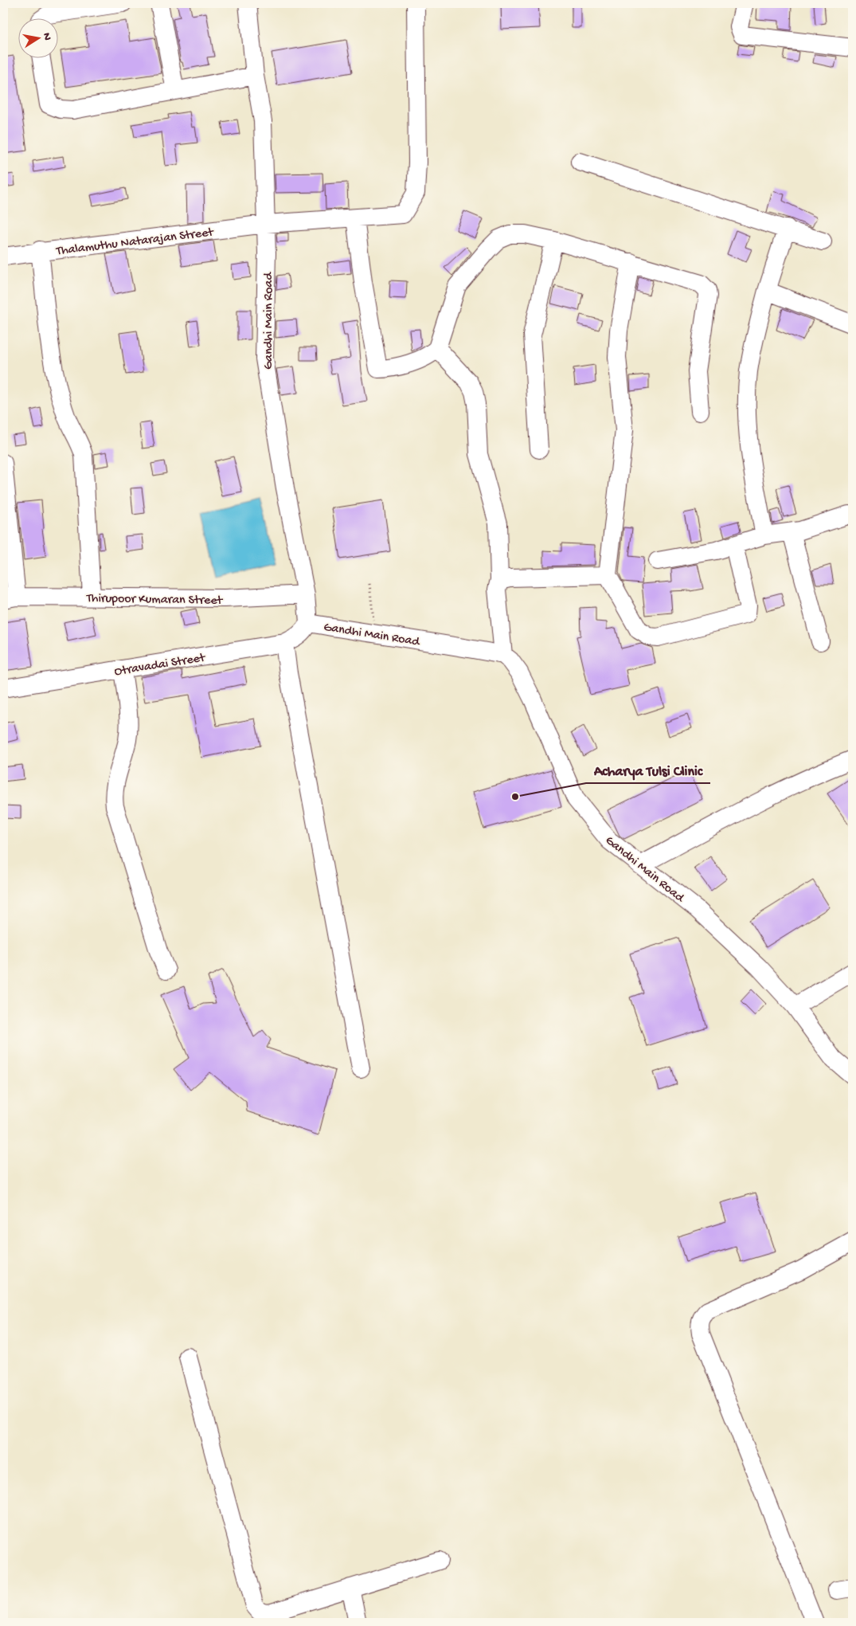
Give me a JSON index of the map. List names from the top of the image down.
{
  "streets": {
    "street": [
      "Thalamuthu Natarajan Street",
      "Gandhi Main Road",
      "Thirupoor Kumaran Street",
      "Otravadai Street"
    ]
  },
  "crossings": [
    ["Thalamuthu Natarajan Street", "Gandhi Main Road"],
    ["Gandhi Main Road", "Thirupoor Kumaran Street"],
    ["Gandhi Main Road", "Otravadai Street"]
  ],
  "places": ["Acharya Tulsi Clinic"],
  "north": "right"
}
